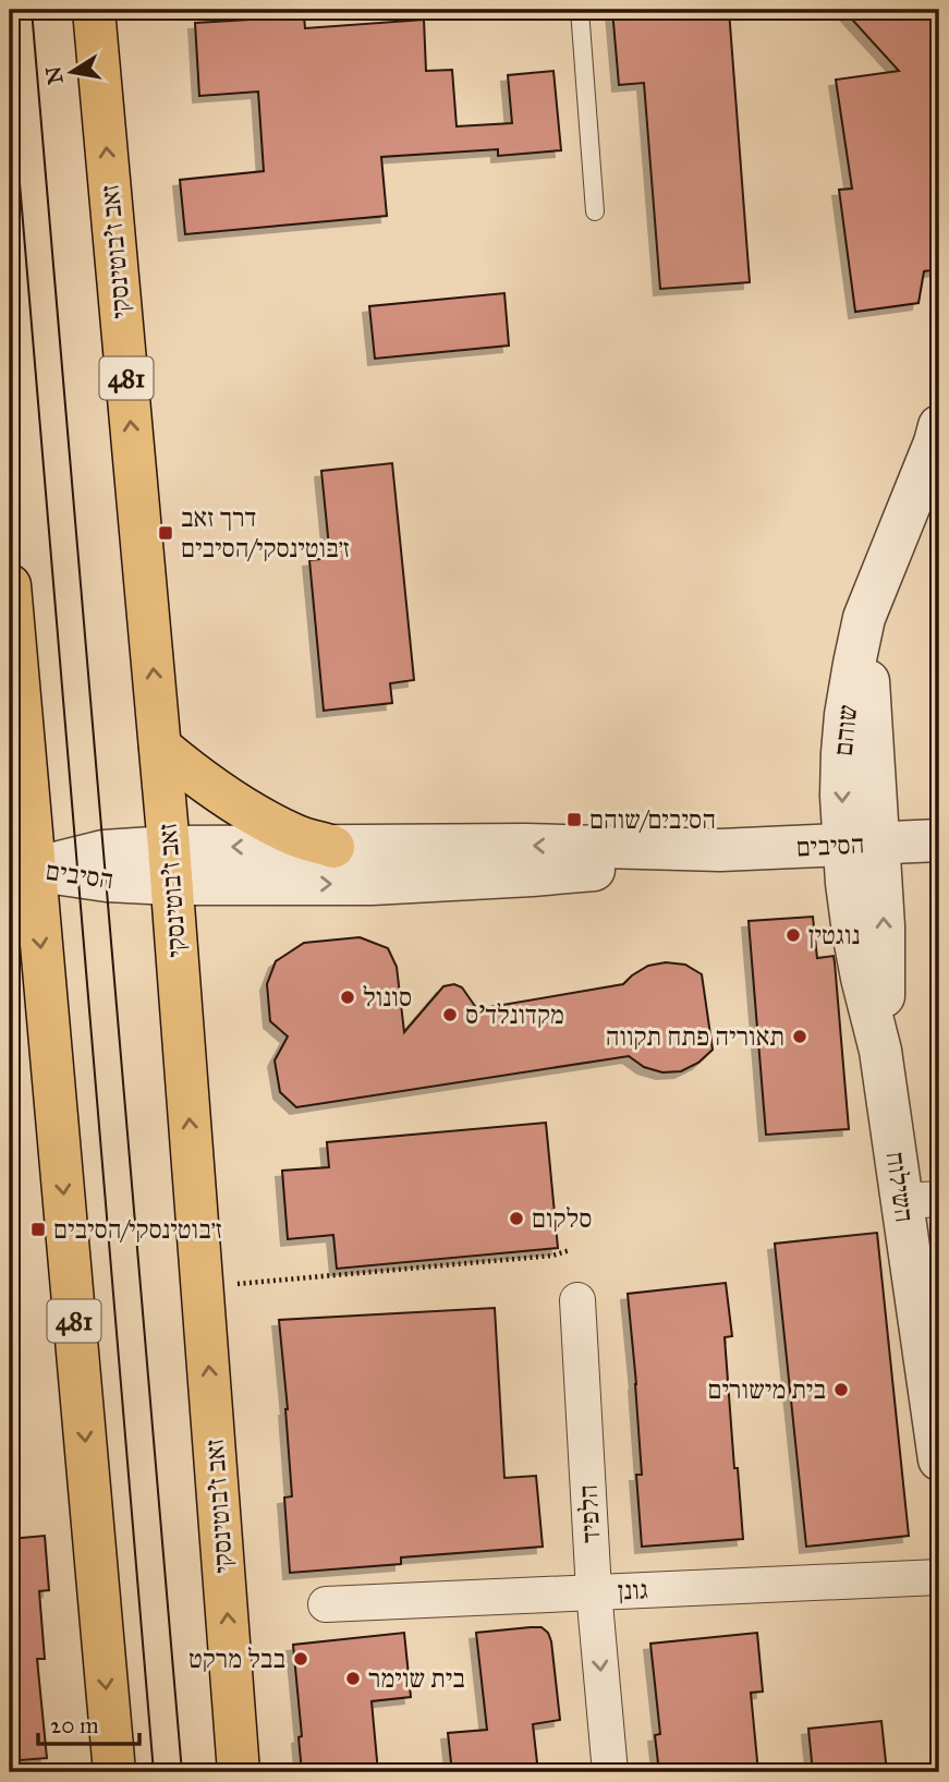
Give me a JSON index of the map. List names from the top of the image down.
{
  "streets": {
    "main road": ["זאב ז'בוטינסקי", "481"],
    "street": [
      "שוהם",
      "הסיבים",
      "השילוח",
      "הלפיד",
      "גונן"
    ]
  },
  "crossings": [
    ["זאב ז'בוטינסקי", "הסיבים"],
    ["481", "הסיבים"],
    ["שוהם", "הסיבים"],
    ["שוהם", "השילוח"],
    ["הסיבים", "השילוח"],
    ["הלפיד", "גונן"]
  ],
  "one_way": ["הלפיד"],
  "places": {
    "transit": ["דרך זאב ז׳בוטינסקי/הסיבים", "הסיבים/שוהם", "ז׳בוטינסקי/הסיבים"],
    "other": [
      "נוגטין",
      "סונול",
      "מקדונלד'ס",
      "תאוריה פתח תקווה",
      "סלקום",
      "בית מישורים",
      "בבל מרקט",
      "בית שוימר"
    ]
  },
  "scale_bar": "20 m",
  "north": "left"
}
